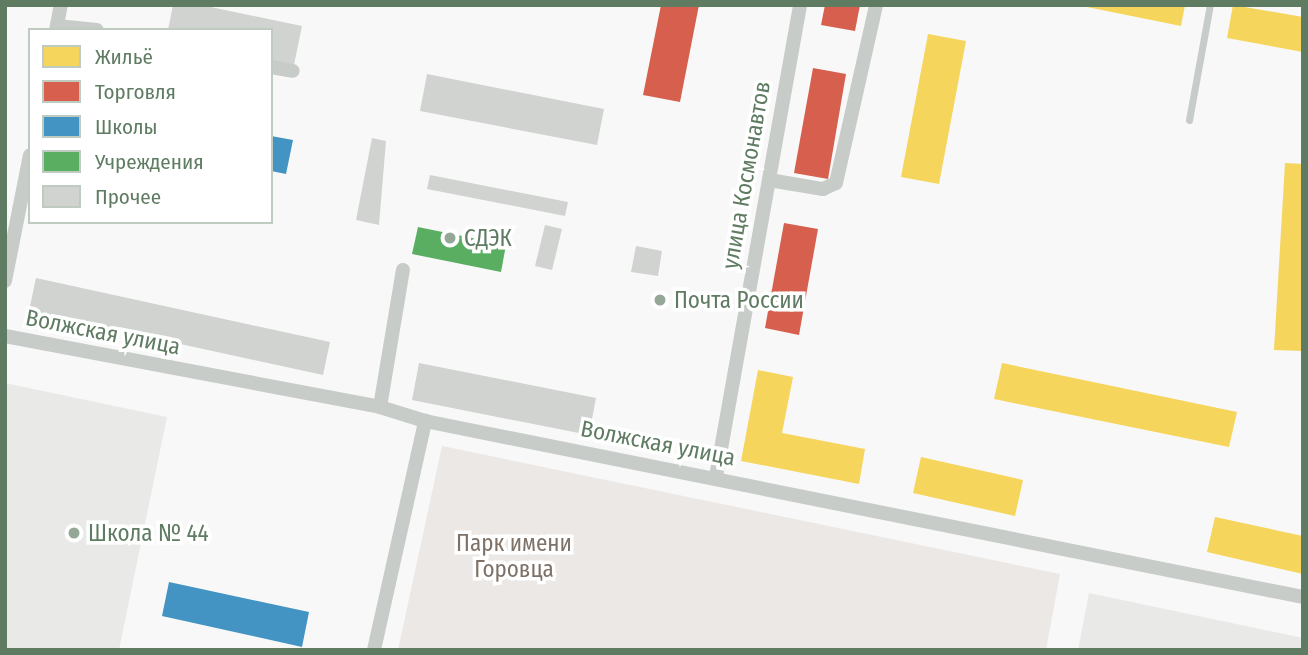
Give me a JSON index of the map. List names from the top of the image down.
{
  "streets": {
    "street": ["улица Космонавтов", "Волжская улица"]
  },
  "crossings": [
    ["улица Космонавтов", "Волжская улица"]
  ],
  "parks": ["Парк имени Горовца"],
  "places": ["СДЭК", "Почта России", "Школа № 44"],
  "legend": [
    "Жильё",
    "Торговля",
    "Школы",
    "Учреждения",
    "Прочее"
  ]
}
